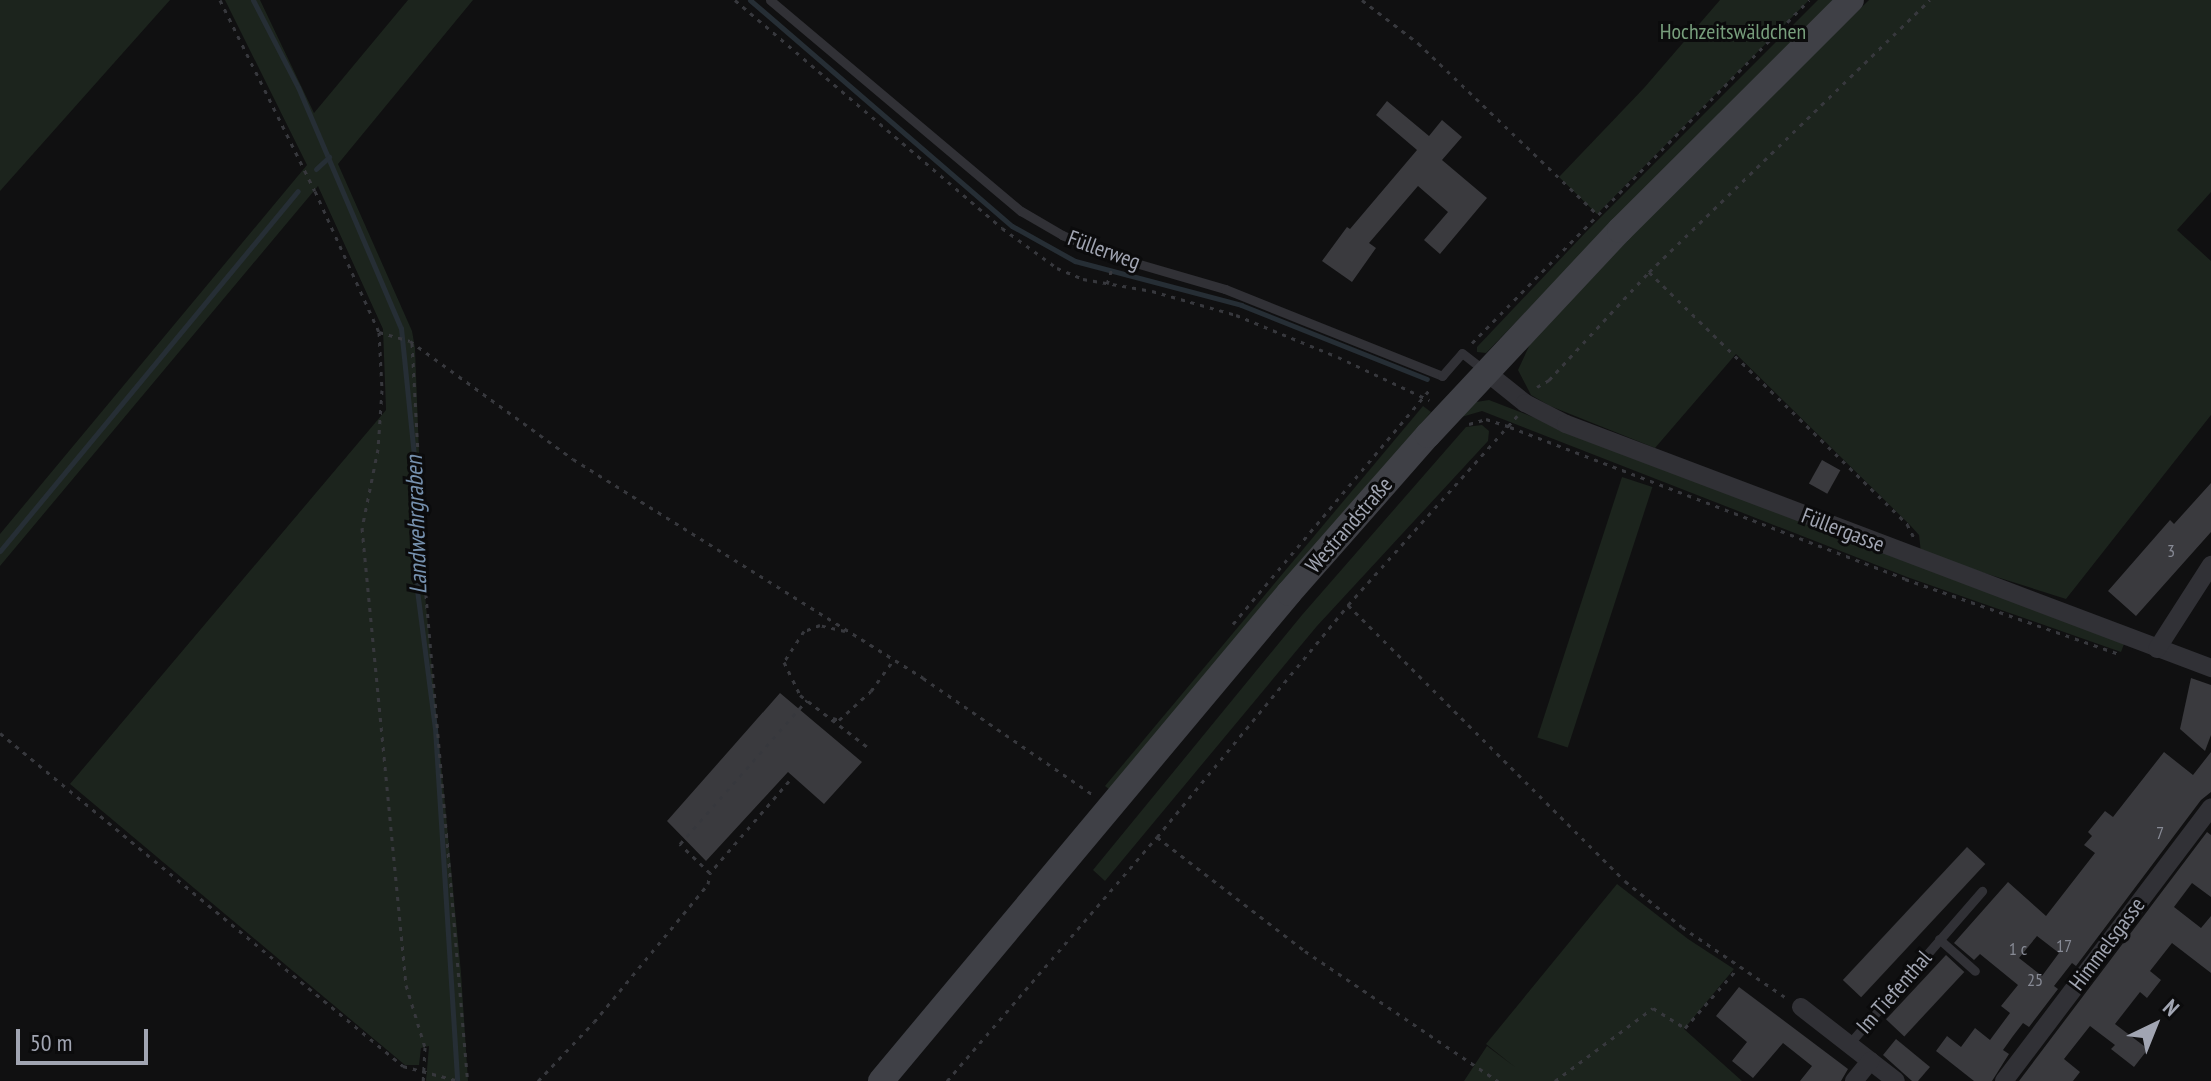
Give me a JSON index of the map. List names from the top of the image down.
{
  "streets": {
    "main road": ["Westrandstraße"],
    "street": ["Füllergasse", "Himmelsgasse", "Im Tiefenthal"],
    "lane": ["Füllerweg"]
  },
  "crossings": [
    ["Westrandstraße", "Füllergasse"]
  ],
  "water": ["Landwehrgraben"],
  "parks": ["Hochzeitswäldchen"],
  "house_numbers": [
    "3",
    "7",
    "17",
    "1 c",
    "25"
  ],
  "scale_bar": "50 m",
  "north": "top right"
}
